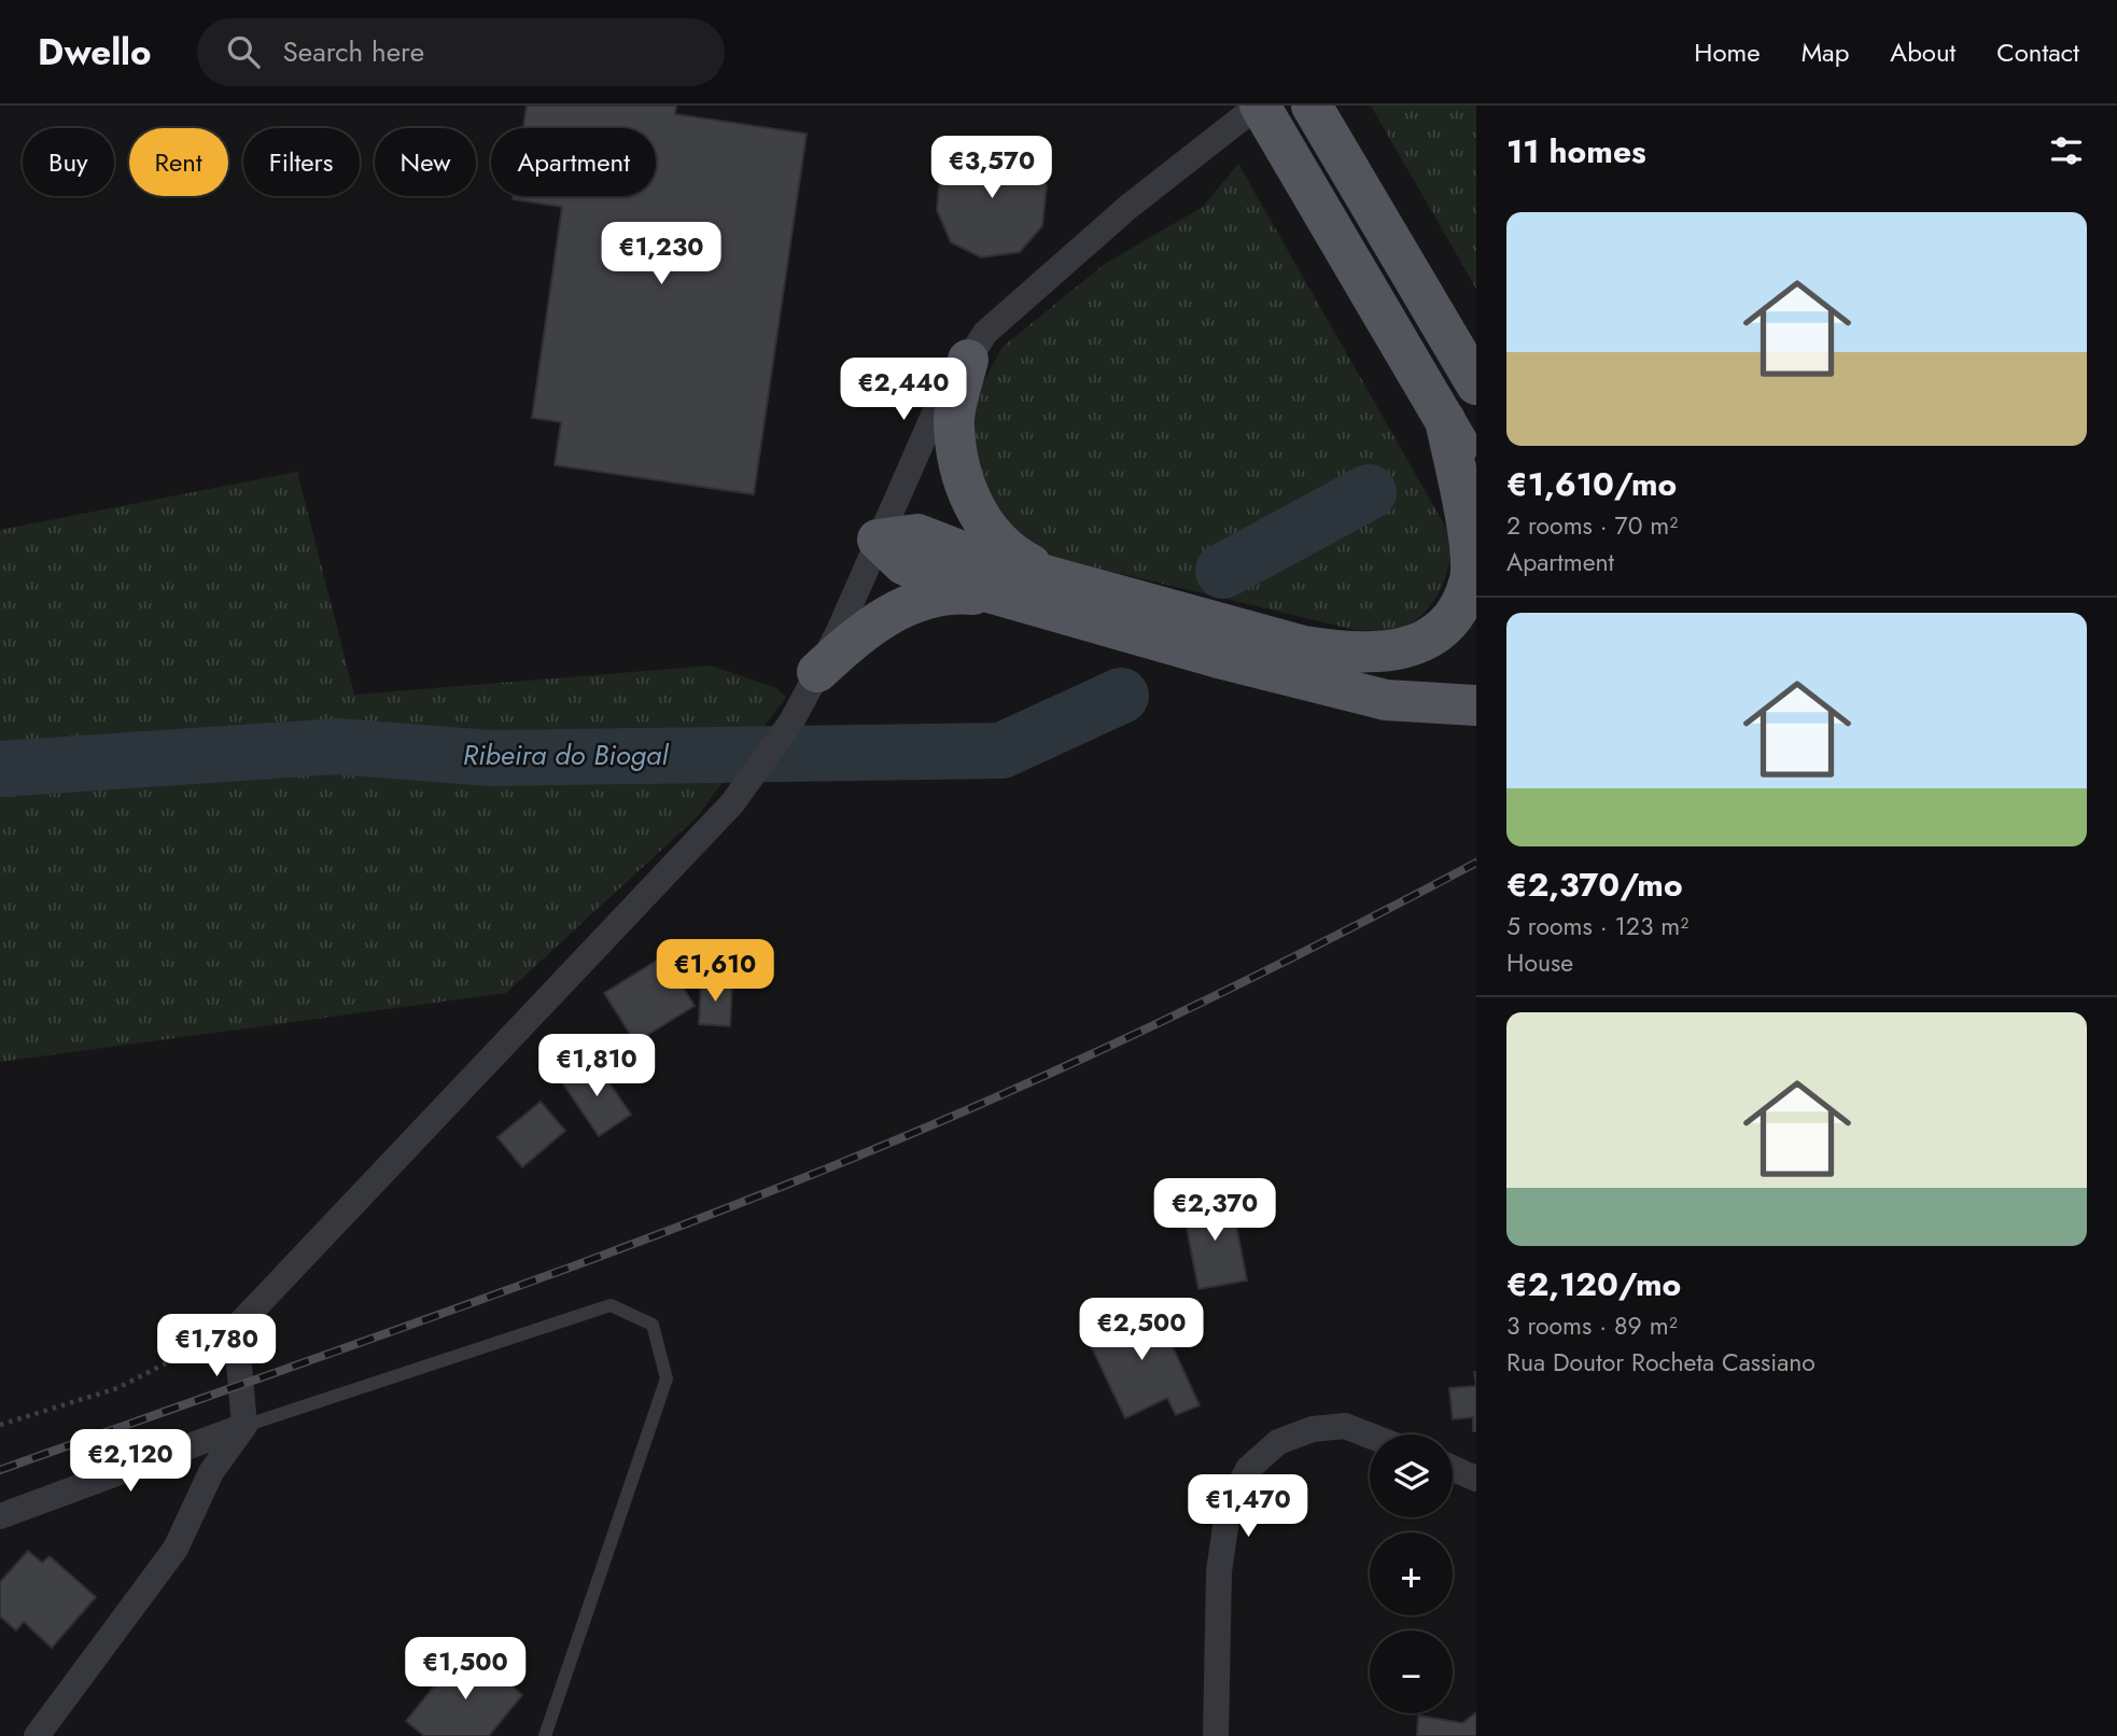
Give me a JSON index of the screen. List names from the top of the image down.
{
  "water": ["Ribeira do Biogal"],
  "page": {
    "header": "Dwello",
    "search": "Search here",
    "nav": [
      "Home",
      "Map",
      "About",
      "Contact"
    ],
    "heading": "11 homes",
    "chip": [
      "Buy",
      "Rent",
      "Filters",
      "New",
      "Apartment"
    ],
    "price": [
      "€3,570",
      "€1,230",
      "€2,440",
      "€1,610",
      "€1,810",
      "€2,370",
      "€2,500",
      "€1,780",
      "€2,120",
      "€1,470",
      "€1,500"
    ],
    "list": [
      {
        "name": "€1,610/mo",
        "note": "2 rooms · 70 m² · Apartment"
      },
      {
        "name": "€2,370/mo",
        "note": "5 rooms · 123 m² · House"
      },
      {
        "name": "€2,120/mo",
        "note": "3 rooms · 89 m² · Rua Doutor Rocheta Cassiano"
      }
    ],
    "map_buttons": ["+", "−"]
  }
}
